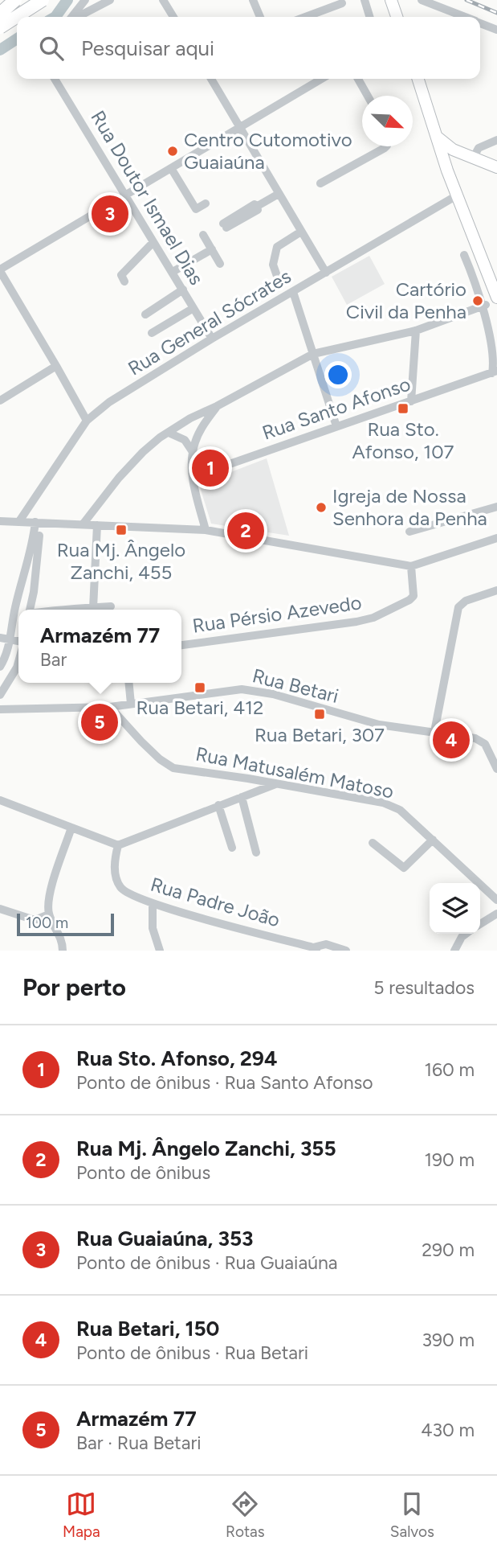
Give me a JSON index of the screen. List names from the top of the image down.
{
  "streets": {
    "street": [
      "Rua Doutor Ismael Dias",
      "Rua General Sócrates",
      "Rua Santo Afonso",
      "Rua Pérsio Azevedo",
      "Rua Betari",
      "Rua Matusalém Matoso",
      "Rua Padre João"
    ]
  },
  "crossings": [
    ["Rua Doutor Ismael Dias", "Rua General Sócrates"],
    ["Rua Betari", "Rua Matusalém Matoso"]
  ],
  "places": {
    "other": ["Centro Cutomotivo Guaiaúna", "Cartório Civil da Penha", "Igreja de Nossa Senhora da Penha"],
    "transit": [
      "Rua Sto. Afonso, 107",
      "Rua Mj. Ângelo Zanchi, 455",
      "Rua Betari, 412",
      "Rua Betari, 307"
    ]
  },
  "scale_bar": "100 m",
  "north": "bottom right",
  "page": {
    "search": "Pesquisar aqui",
    "pins": [
      "3",
      "1",
      "2",
      "5",
      "4"
    ],
    "popup": ["Armazém 77", "Bar"],
    "scale": "100 m",
    "heading": ["Por perto", "5 resultados"],
    "list": [
      {
        "mark": "1",
        "name": "Rua Sto. Afonso, 294",
        "note": "Ponto de ônibus · Rua Santo Afonso",
        "value": "160 m"
      },
      {
        "mark": "2",
        "name": "Rua Mj. Ângelo Zanchi, 355",
        "note": "Ponto de ônibus",
        "value": "190 m"
      },
      {
        "mark": "3",
        "name": "Rua Guaiaúna, 353",
        "note": "Ponto de ônibus · Rua Guaiaúna",
        "value": "290 m"
      },
      {
        "mark": "4",
        "name": "Rua Betari, 150",
        "note": "Ponto de ônibus · Rua Betari",
        "value": "390 m"
      },
      {
        "mark": "5",
        "name": "Armazém 77",
        "note": "Bar · Rua Betari",
        "value": "430 m"
      }
    ],
    "nav": ["Mapa", "Rotas", "Salvos"]
  }
}
